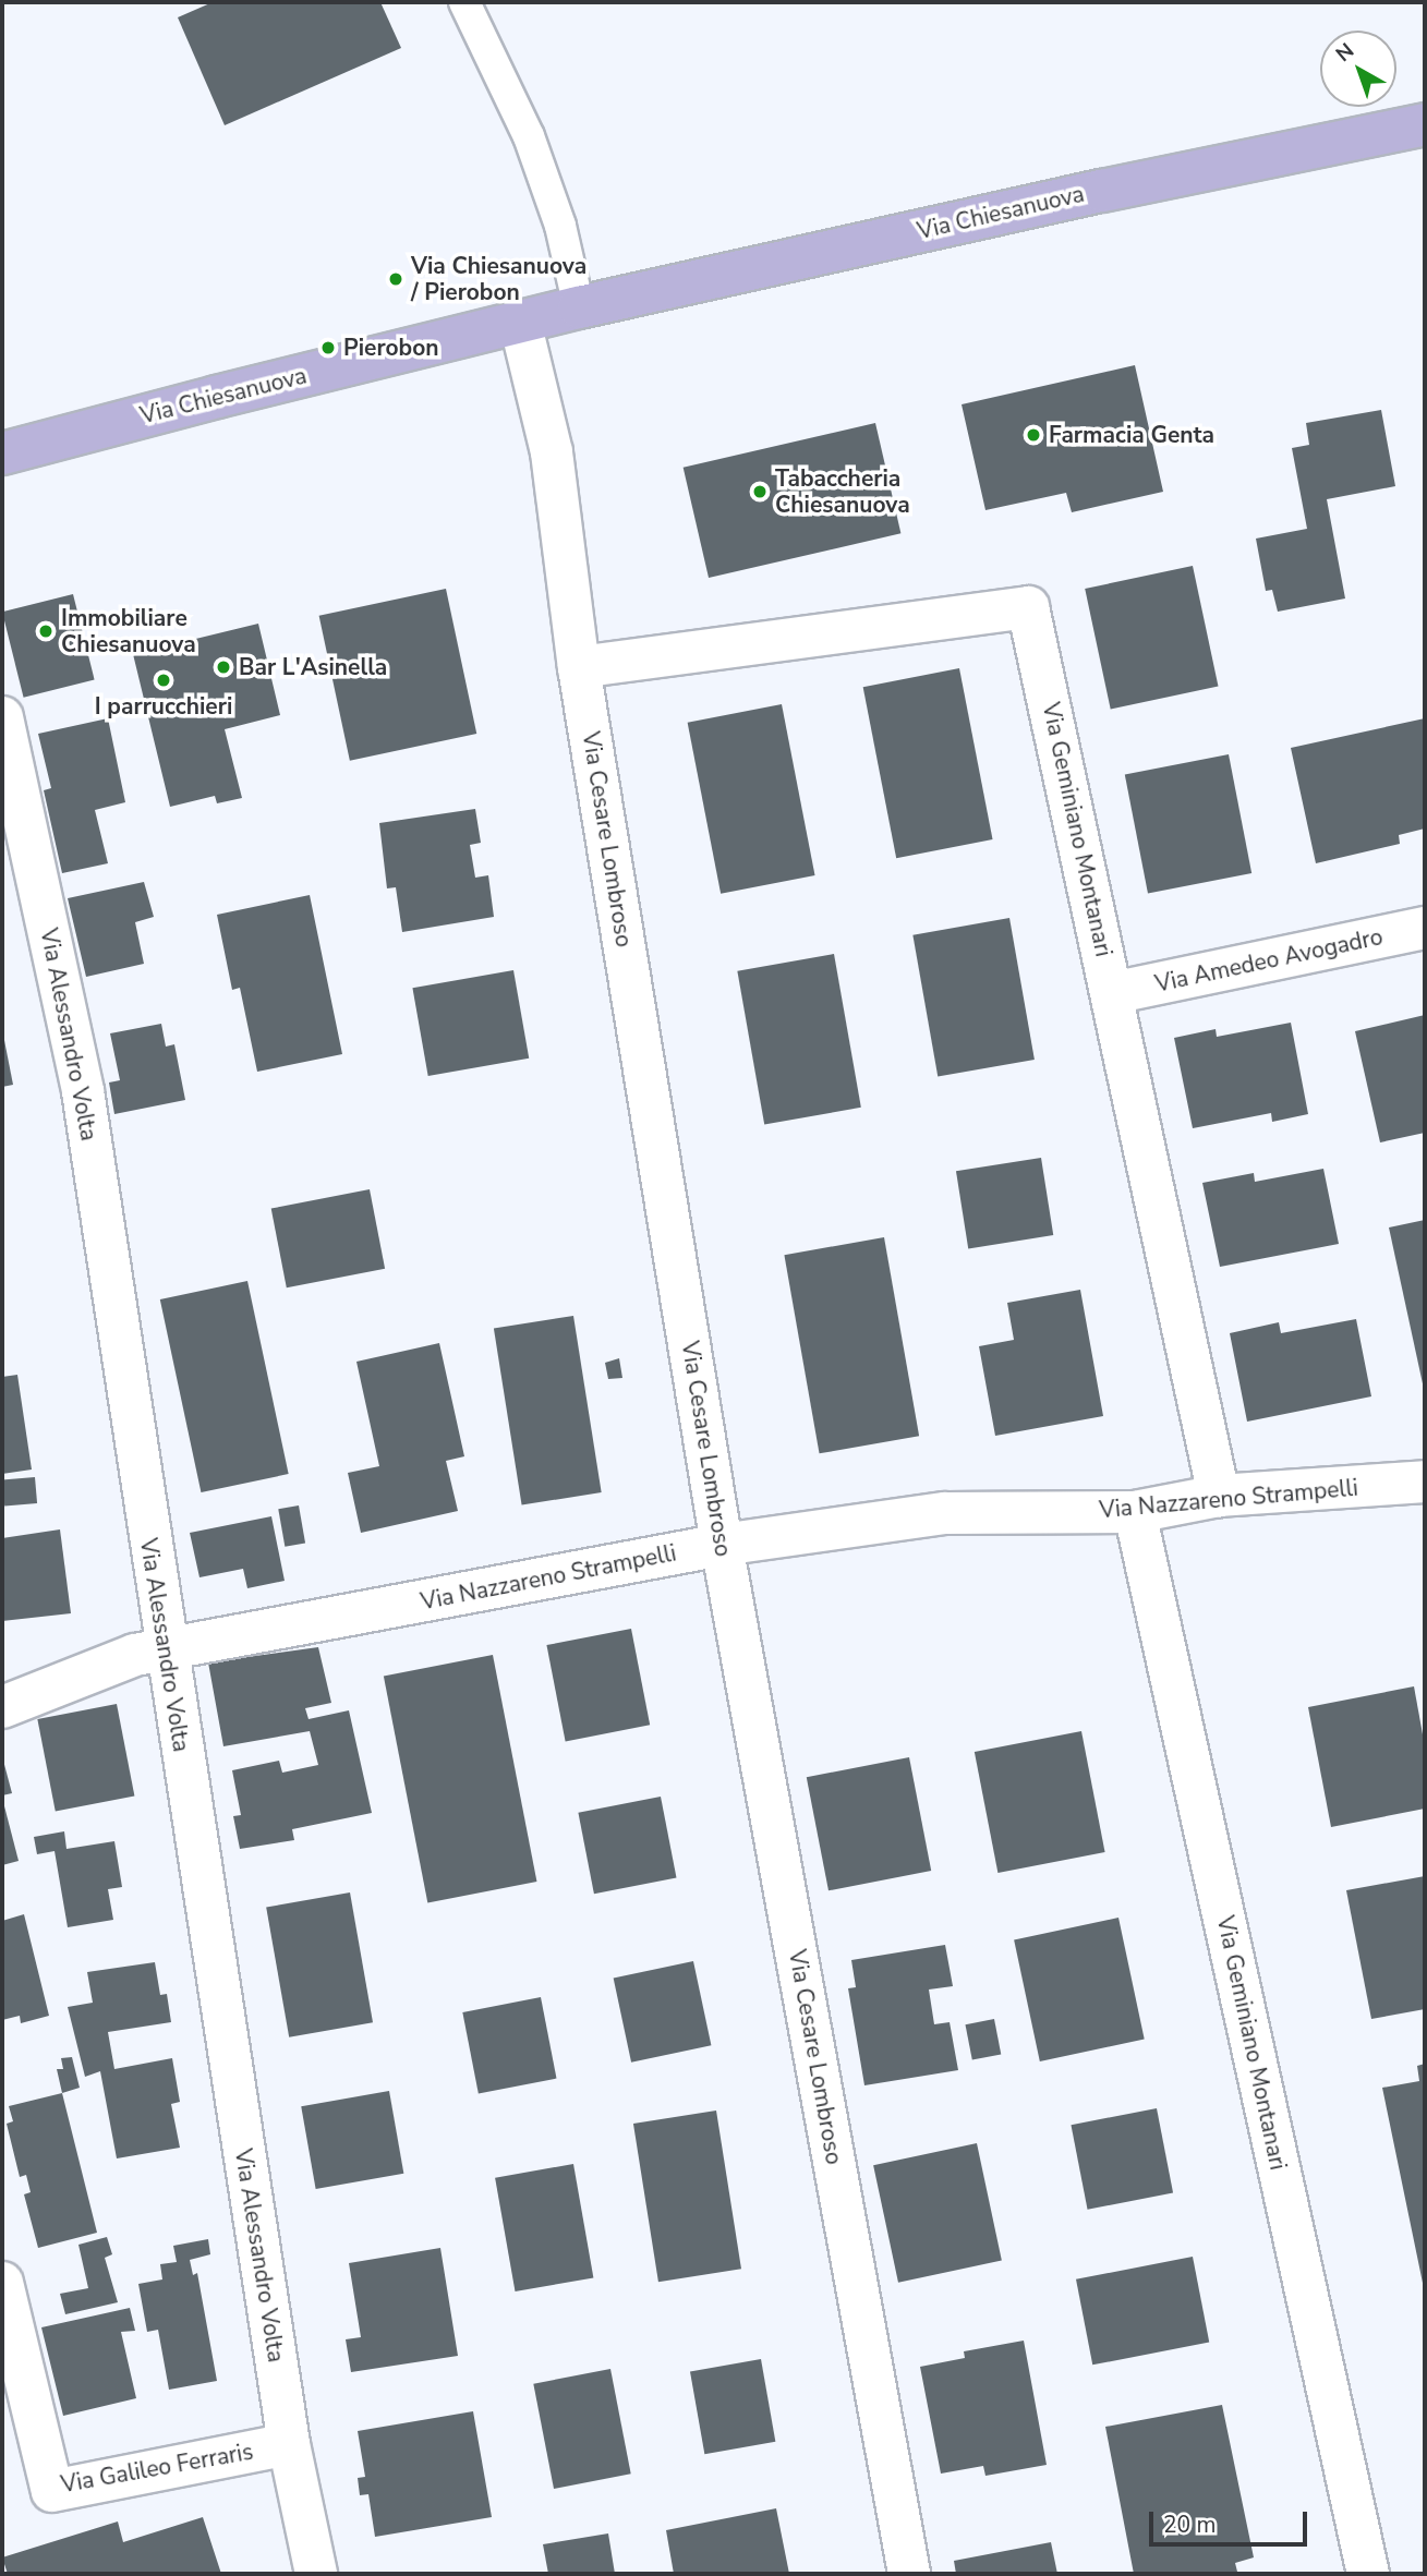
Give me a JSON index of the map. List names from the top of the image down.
{
  "streets": {
    "main road": ["Via Chiesanuova"],
    "street": [
      "Via Geminiano Montanari",
      "Via Cesare Lombroso",
      "Via Amedeo Avogadro",
      "Via Alessandro Volta",
      "Via Nazzareno Strampelli",
      "Via Galileo Ferraris"
    ]
  },
  "crossings": [
    ["Via Chiesanuova", "Via Cesare Lombroso"],
    ["Via Geminiano Montanari", "Via Cesare Lombroso"],
    ["Via Geminiano Montanari", "Via Amedeo Avogadro"],
    ["Via Geminiano Montanari", "Via Nazzareno Strampelli"],
    ["Via Cesare Lombroso", "Via Nazzareno Strampelli"],
    ["Via Alessandro Volta", "Via Nazzareno Strampelli"],
    ["Via Alessandro Volta", "Via Galileo Ferraris"]
  ],
  "places": [
    "Via Chiesanuova / Pierobon",
    "Pierobon",
    "Farmacia Genta",
    "Tabaccheria Chiesanuova",
    "Immobiliare Chiesanuova",
    "Bar L'Asinella",
    "I parrucchieri"
  ],
  "scale_bar": "20 m",
  "north": "top left"
}
